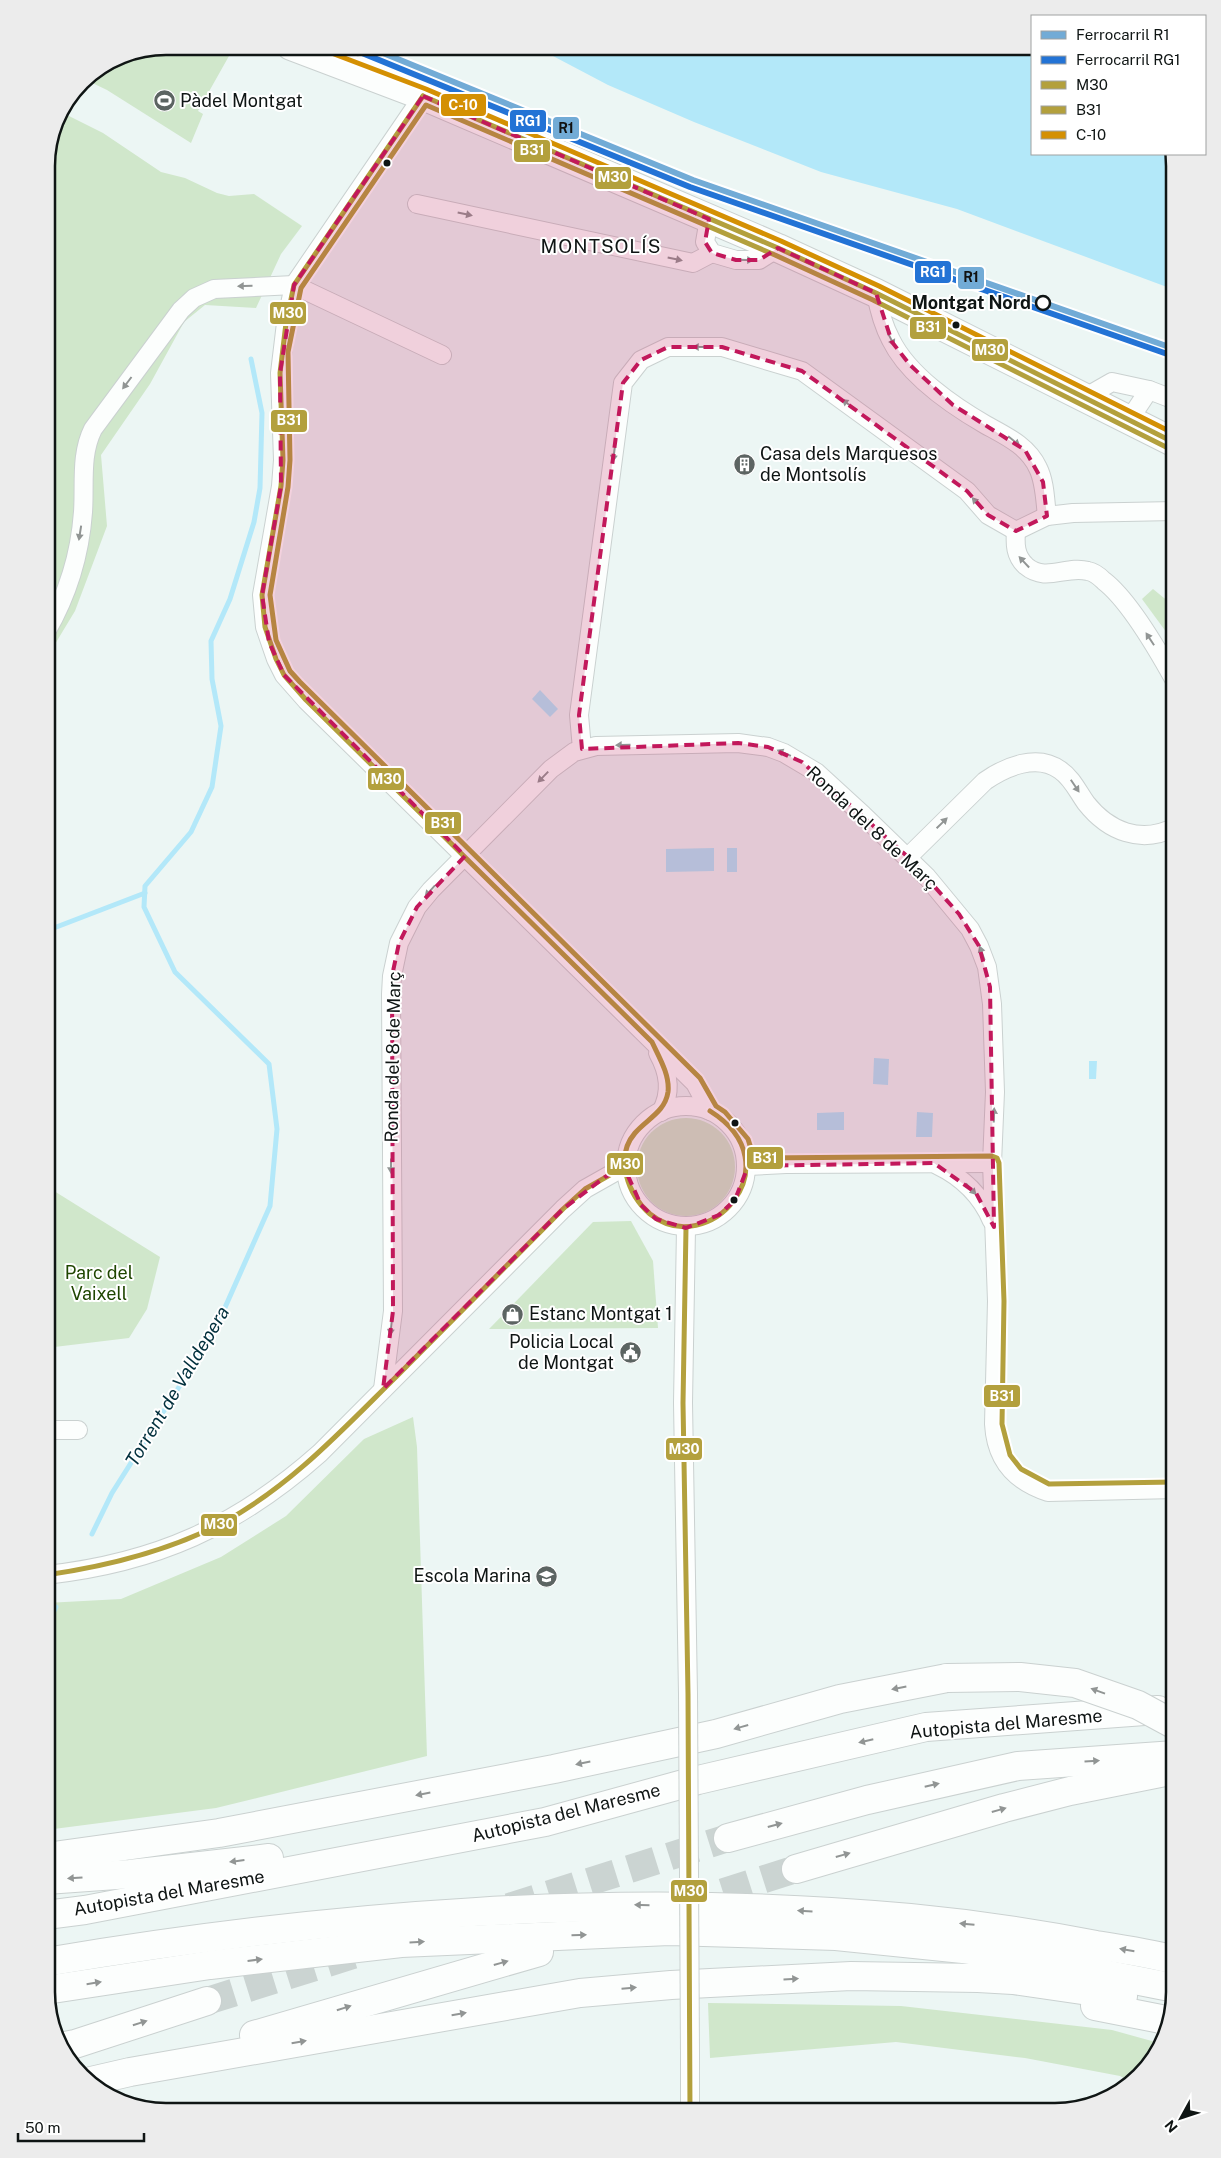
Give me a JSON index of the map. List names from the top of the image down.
{
  "streets": {
    "main road": ["Autopista del Maresme"],
    "street": ["Ronda del 8 de Març"]
  },
  "districts": ["MONTSOLÍS"],
  "water": ["Torrent de Valldepera"],
  "parks": ["Parc del Vaixell"],
  "places": {
    "sports": ["Pàdel Montgat"],
    "other": ["Montgat Nord"],
    "building": ["Casa dels Marquesos de Montsolís"],
    "shop": ["Estanc Montgat 1"],
    "public building": ["Policia Local de Montgat"],
    "school or university": ["Escola Marina"]
  },
  "lines": [
    "rail line R1",
    "rail line RG1",
    "transit line C-10",
    "transit line M30",
    "transit line B31"
  ],
  "legend": [
    "Ferrocarril R1",
    "Ferrocarril RG1",
    "M30",
    "B31",
    "C-10"
  ],
  "scale_bar": "50 m",
  "north": "bottom left"
}
